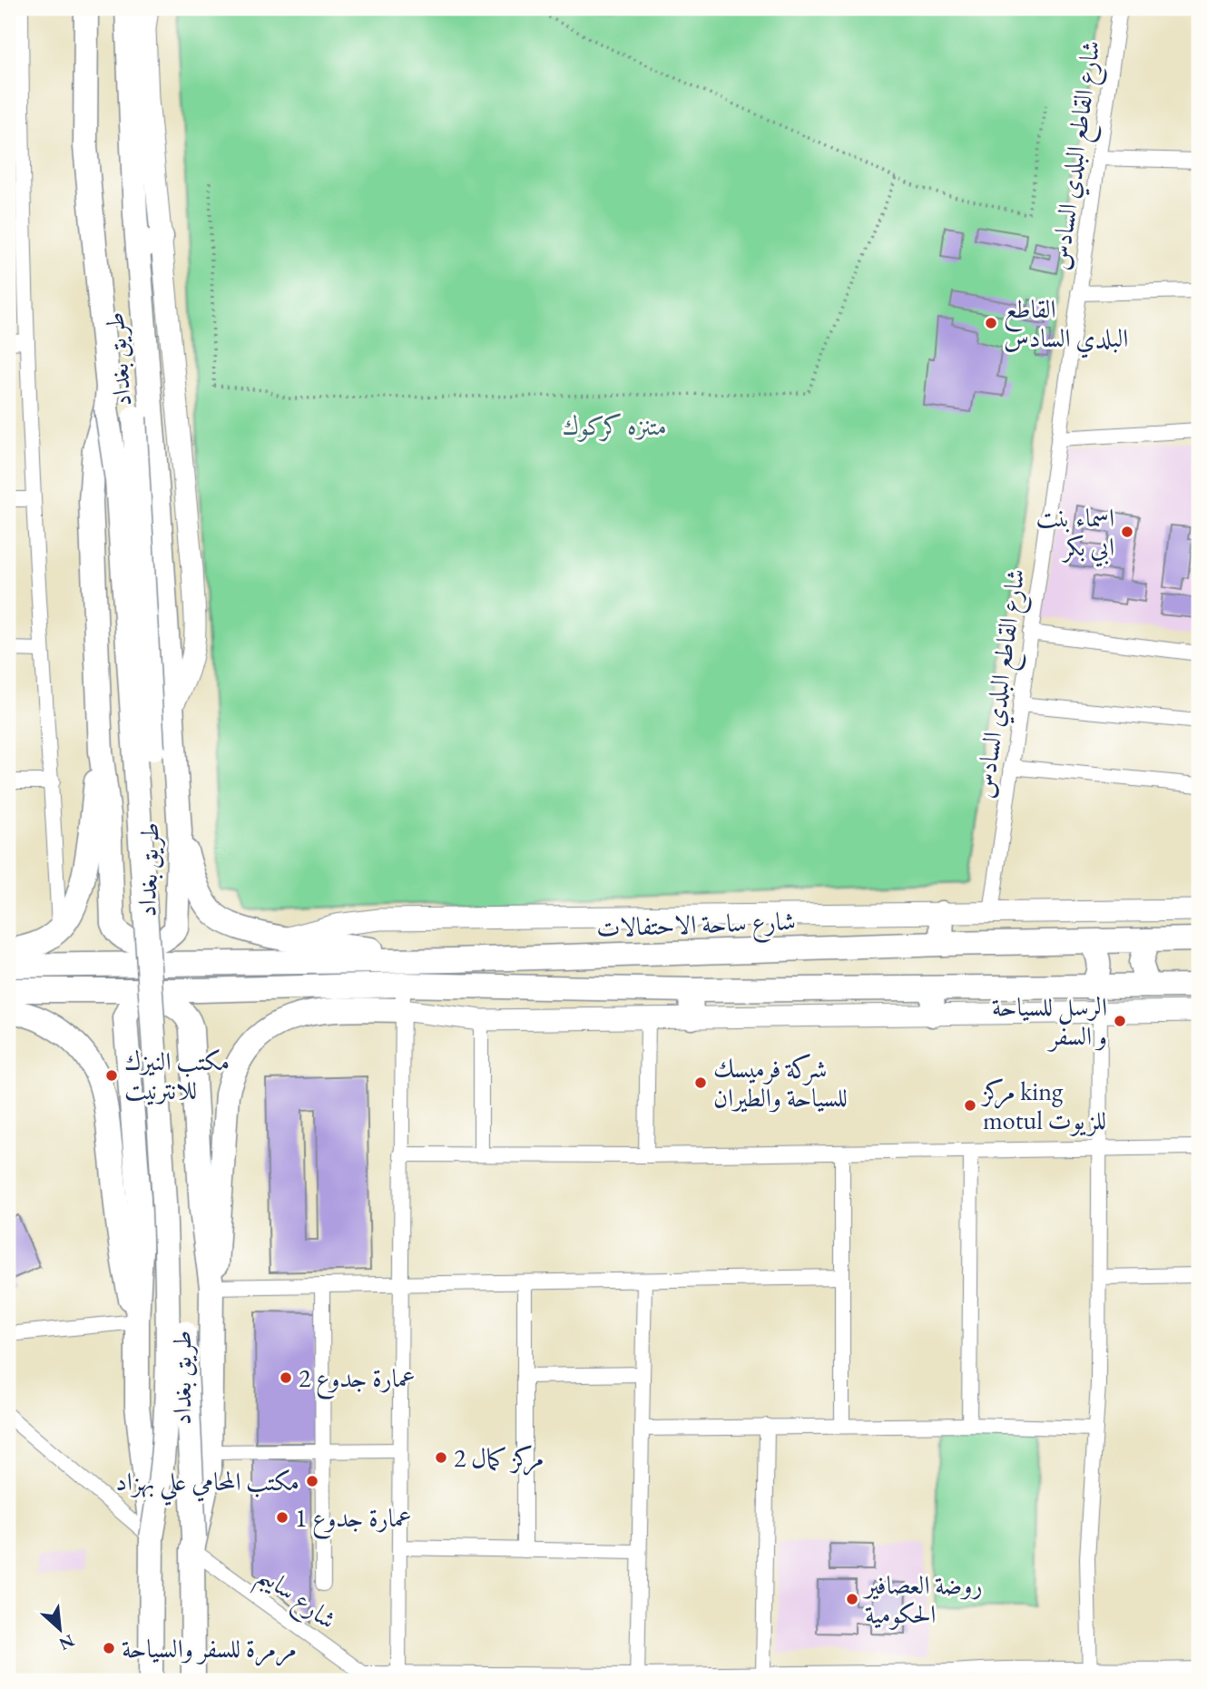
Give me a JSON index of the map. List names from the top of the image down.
{
  "streets": {
    "main road": ["طريق بغداد", "شارع ساحة الاحتفالات"],
    "street": ["شارع القاطع البلدي السادس", "شارع سايبم"]
  },
  "crossings": [
    ["طريق بغداد", "شارع سايبم"]
  ],
  "parks": ["متنزه كركوك"],
  "places": [
    "القاطع البلدي السادس",
    "اسماء بنت ابي بكر",
    "الرسل للسياحة و السفر",
    "مكتب النيزك للانترنيت",
    "شركة فرميسك للسياحة والطيران",
    "مركز king motul للزيوت",
    "عمارة جدوع 2",
    "مركز كمال 2",
    "مكتب المحامي علي بهزاد",
    "عمارة جدوع 1",
    "روضة العصافير الحكومية",
    "مرمرة للسفر والسياحة"
  ],
  "north": "bottom right"
}
